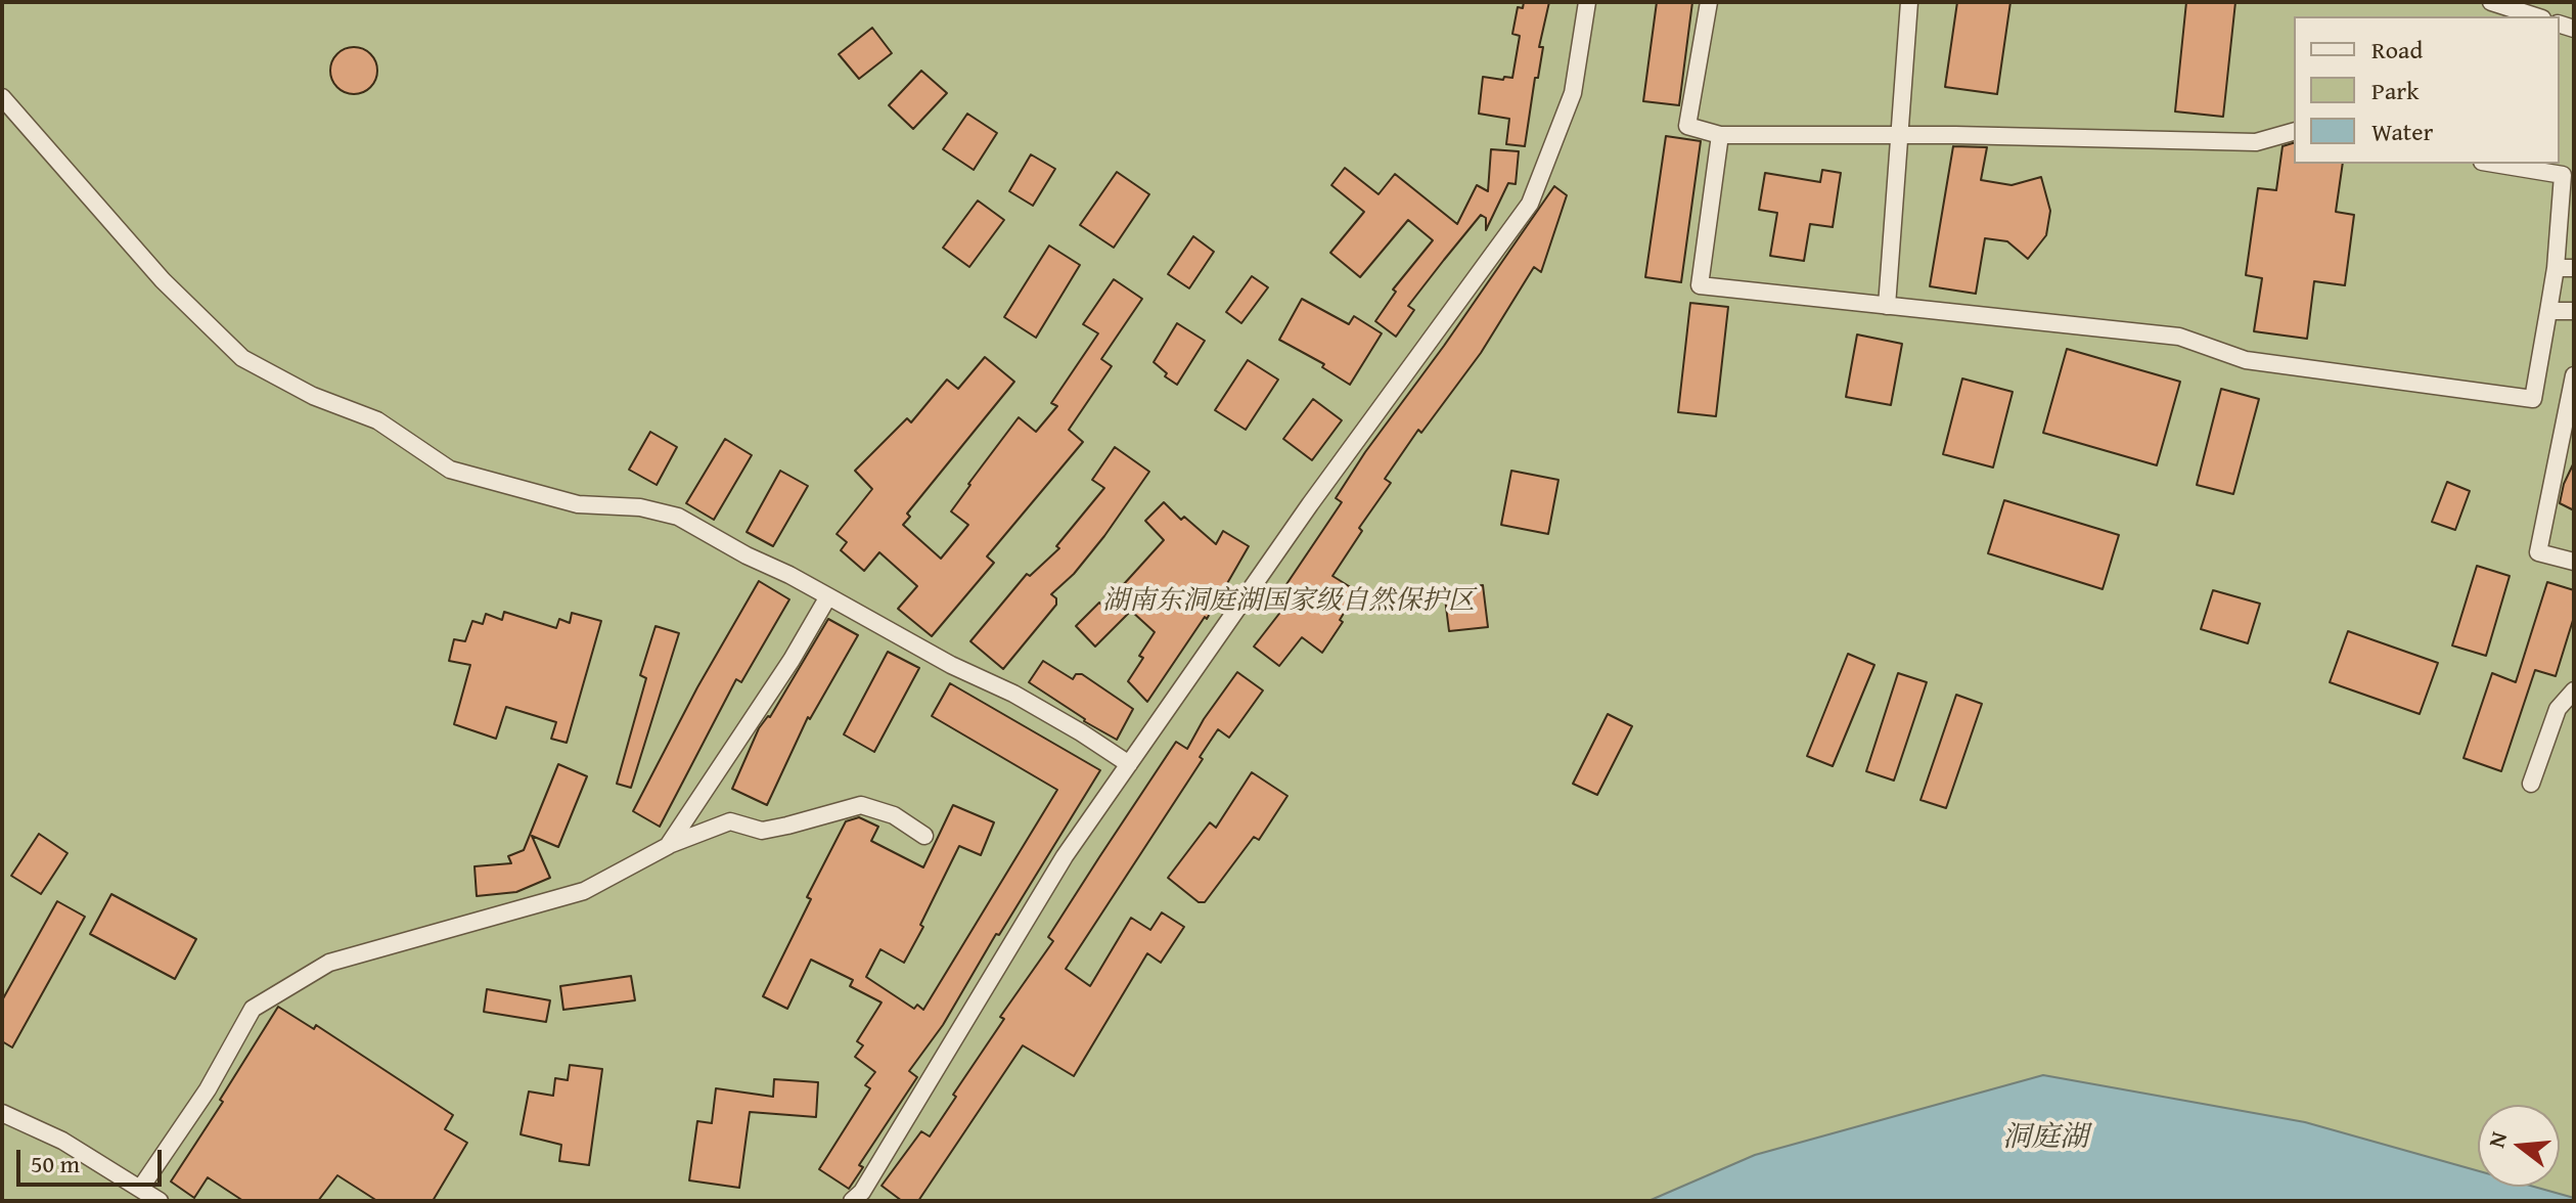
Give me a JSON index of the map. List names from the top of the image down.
{
  "water": ["洞庭湖"],
  "parks": ["湖南东洞庭湖国家级自然保护区"],
  "legend": ["Road", "Park", "Water"],
  "scale_bar": "50 m",
  "north": "left"
}
